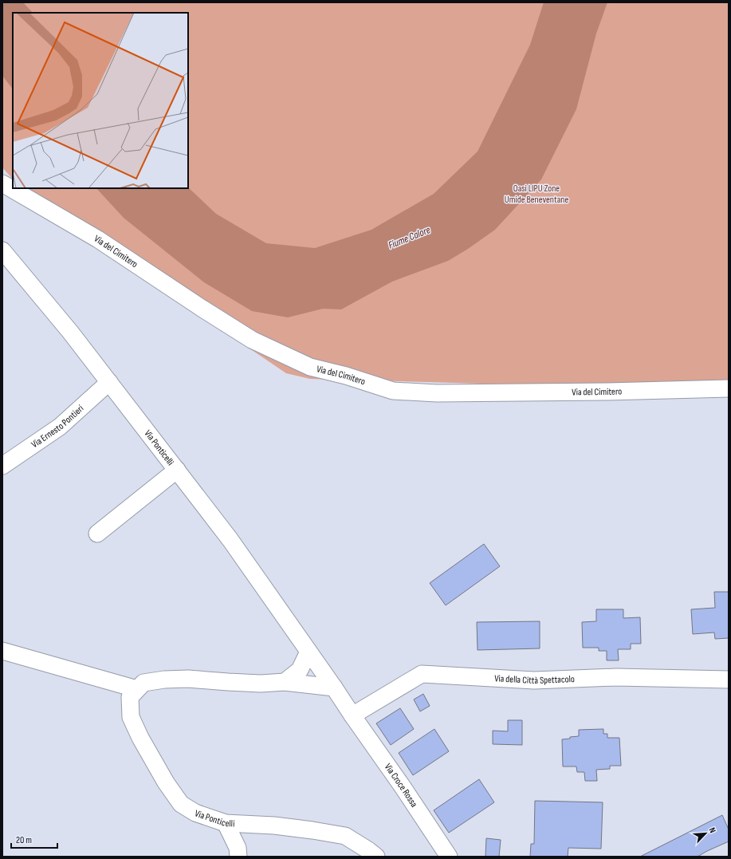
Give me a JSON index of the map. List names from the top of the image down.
{
  "streets": {
    "street": [
      "Via del Cimitero",
      "Via Ernesto Pontieri",
      "Via Ponticelli",
      "Via della Città Spettacolo",
      "Via Croce Rossa"
    ]
  },
  "crossings": [
    ["Via Ernesto Pontieri", "Via Ponticelli"],
    ["Via Ponticelli", "Via della Città Spettacolo"],
    ["Via Ponticelli", "Via Croce Rossa"],
    ["Via della Città Spettacolo", "Via Croce Rossa"]
  ],
  "water": ["Fiume Calore"],
  "parks": ["Oasi LIPU Zone Umide Beneventane"],
  "scale_bar": "20 m",
  "north": "top right"
}
